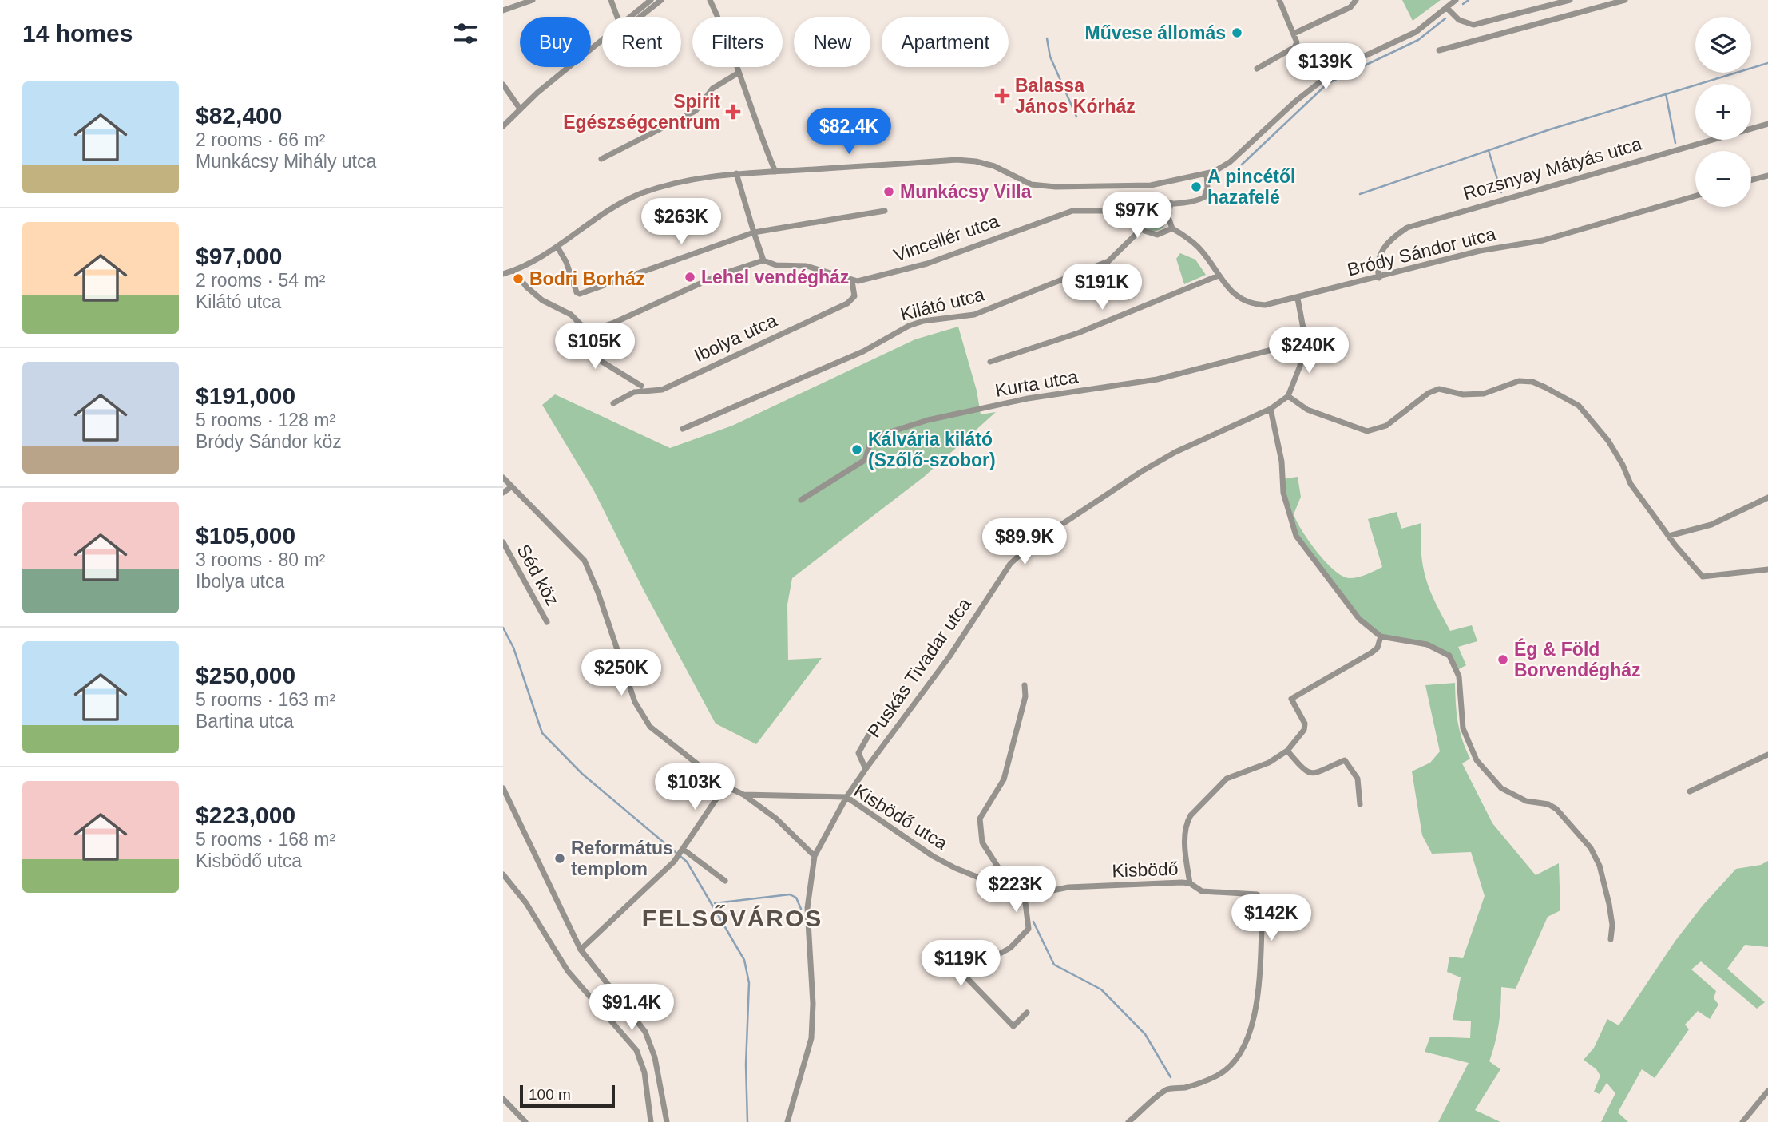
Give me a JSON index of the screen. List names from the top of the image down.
{
  "streets": {
    "street": [
      "Rozsnyay Mátyás utca",
      "Vincellér utca",
      "Bródy Sándor utca",
      "Kilátó utca",
      "Ibolya utca",
      "Kurta utca",
      "Séd köz",
      "Puskás Tivadar utca",
      "Kisbödő utca",
      "Kisbödő"
    ]
  },
  "crossings": [
    ["Rozsnyay Mátyás utca", "Bródy Sándor utca"],
    ["Vincellér utca", "Ibolya utca"],
    ["Puskás Tivadar utca", "Kisbödő utca"],
    ["Kisbödő utca", "Kisbödő"]
  ],
  "districts": ["FELSŐVÁROS"],
  "places": {
    "other": [
      "Művese állomás",
      "A pincétől hazafelé",
      "Munkácsy Villa",
      "Lehel vendégház",
      "Bodri Borház",
      "Kálvária kilátó (Szőlő-szobor)",
      "Ég & Föld Borvendégház",
      "Református templom"
    ],
    "health": ["Balassa János Kórház", "Spirit Egészségcentrum"]
  },
  "scale_bar": "100 m",
  "page": {
    "heading": "14 homes",
    "map_buttons": ["+", "−"],
    "chip": [
      "Buy",
      "Rent",
      "Filters",
      "New",
      "Apartment"
    ],
    "price": [
      "$139K",
      "$82.4K",
      "$97K",
      "$263K",
      "$191K",
      "$105K",
      "$240K",
      "$89.9K",
      "$250K",
      "$103K",
      "$223K",
      "$142K",
      "$119K",
      "$91.4K"
    ],
    "list": [
      {
        "name": "$82,400",
        "note": "2 rooms · 66 m² · Munkácsy Mihály utca"
      },
      {
        "name": "$97,000",
        "note": "2 rooms · 54 m² · Kilátó utca"
      },
      {
        "name": "$191,000",
        "note": "5 rooms · 128 m² · Bródy Sándor köz"
      },
      {
        "name": "$105,000",
        "note": "3 rooms · 80 m² · Ibolya utca"
      },
      {
        "name": "$250,000",
        "note": "5 rooms · 163 m² · Bartina utca"
      },
      {
        "name": "$223,000",
        "note": "5 rooms · 168 m² · Kisbödő utca"
      }
    ],
    "scale": "100 m"
  }
}
